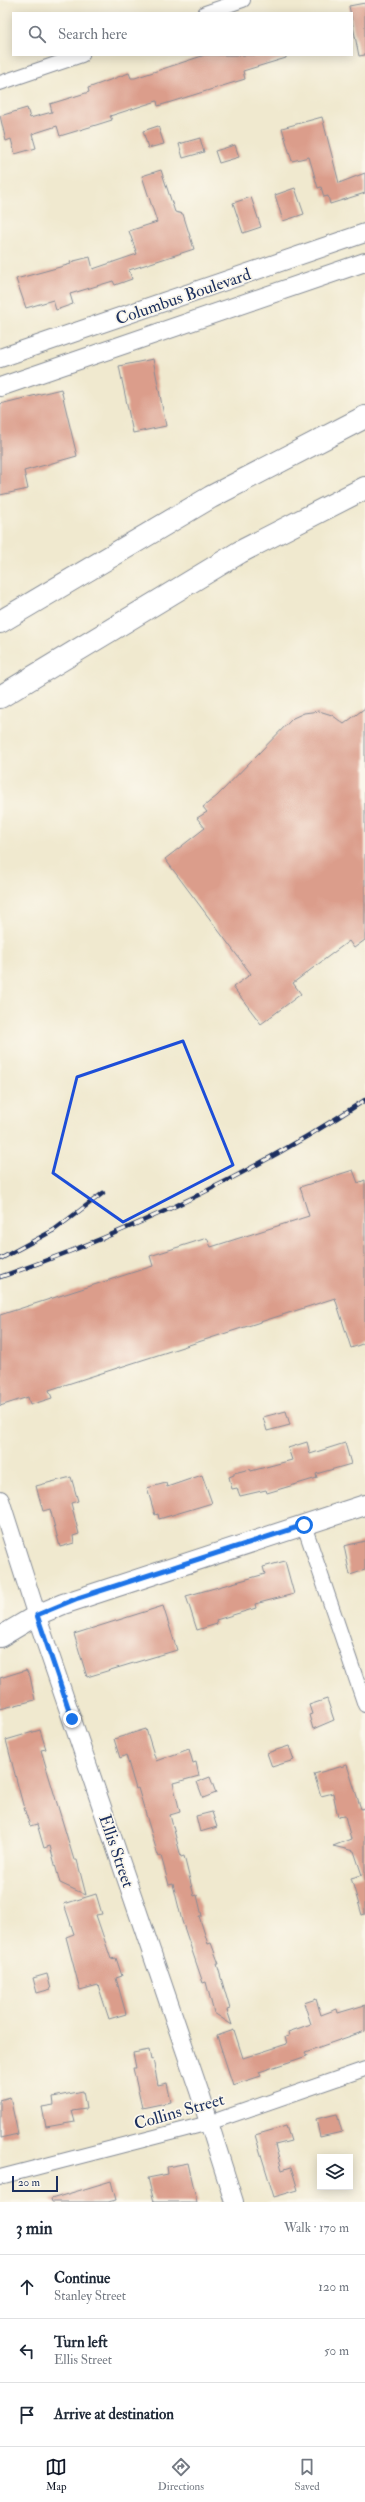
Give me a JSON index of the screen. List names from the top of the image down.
{
  "streets": {
    "street": ["Columbus Boulevard", "Ellis Street", "Collins Street"]
  },
  "crossings": [
    ["Ellis Street", "Collins Street"]
  ],
  "scale_bar": "20 m",
  "page": {
    "search": "Search here",
    "scale": "20 m",
    "heading": ["3 min", "Walk · 170 m"],
    "list": [
      ["Continue", "Stanley Street", "120 m"],
      ["Turn left", "Ellis Street", "50 m"],
      "Arrive at destination"
    ],
    "nav": ["Map", "Directions", "Saved"]
  }
}
